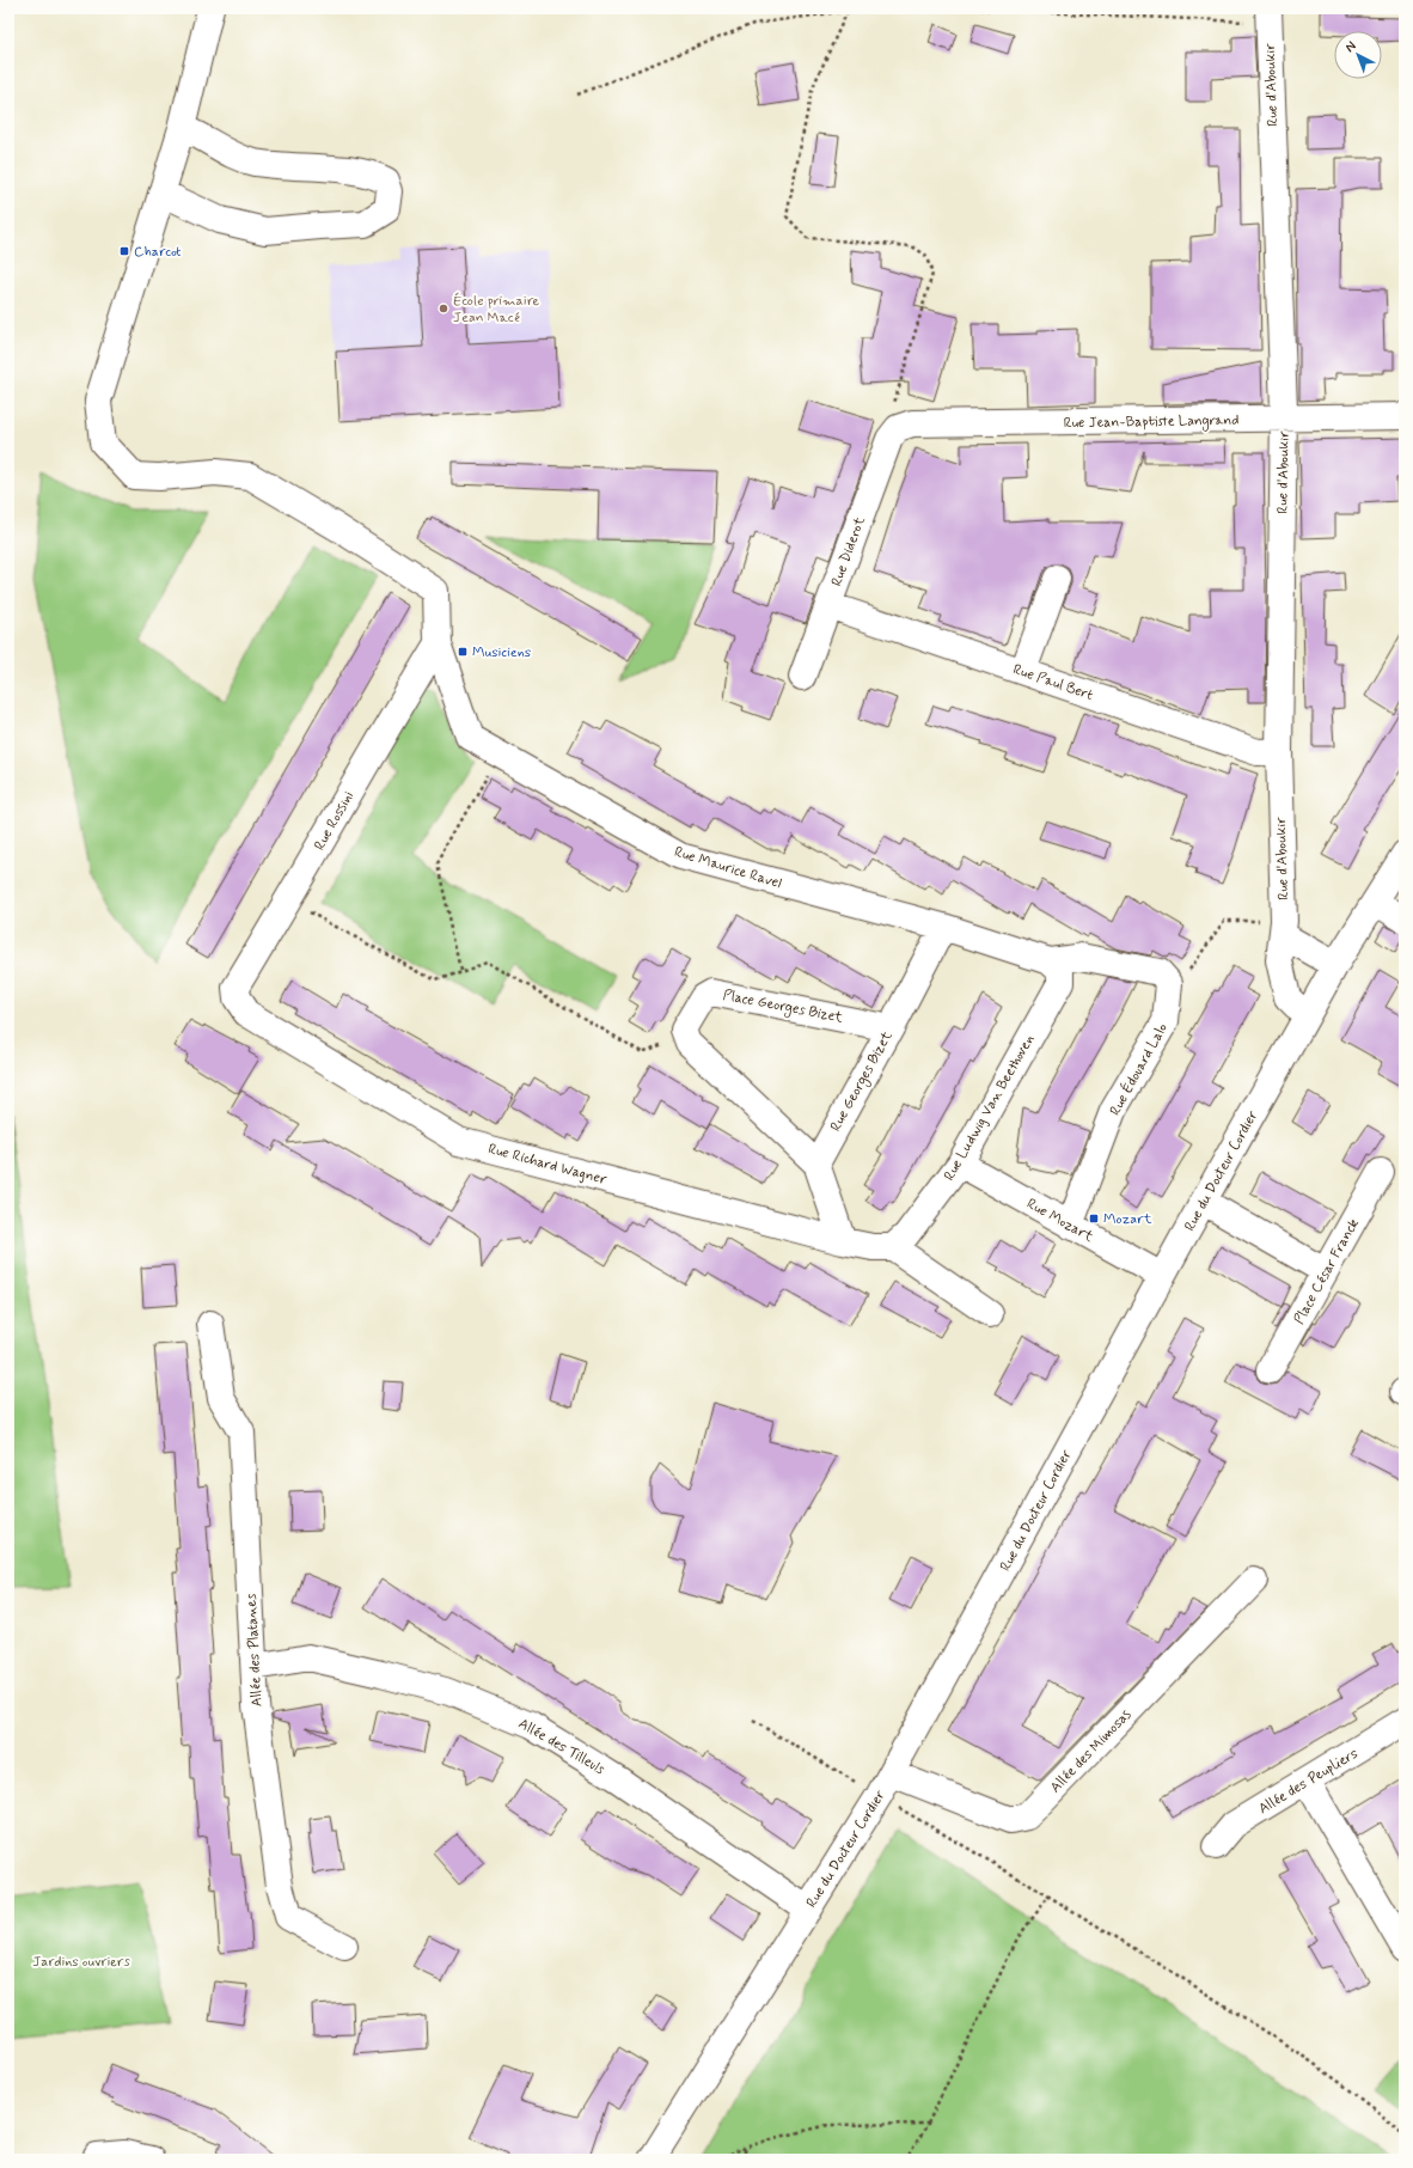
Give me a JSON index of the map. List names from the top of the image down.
{
  "streets": {
    "street": [
      "Rue d'Aboukir",
      "Rue Jean-Baptiste Langrand",
      "Rue Diderot",
      "Rue Paul Bert",
      "Rue Rossini",
      "Rue Maurice Ravel",
      "Place Georges Bizet",
      "Rue Édouard Lalo",
      "Rue Georges Bizet",
      "Rue Ludwig Van Beethoven",
      "Rue Richard Wagner",
      "Rue du Docteur Cordier",
      "Rue Mozart",
      "Place César Franck",
      "Allée des Platanes",
      "Allée des Tilleuls",
      "Allée des Mimosas",
      "Allée des Peupliers"
    ]
  },
  "crossings": [
    ["Rue d'Aboukir", "Rue Jean-Baptiste Langrand"],
    ["Rue d'Aboukir", "Rue Paul Bert"],
    ["Rue d'Aboukir", "Rue du Docteur Cordier"],
    ["Rue Jean-Baptiste Langrand", "Rue Diderot"],
    ["Rue Diderot", "Rue Paul Bert"],
    ["Rue Rossini", "Rue Maurice Ravel"],
    ["Rue Rossini", "Rue Richard Wagner"],
    ["Rue Maurice Ravel", "Rue Édouard Lalo"],
    ["Rue Maurice Ravel", "Rue Georges Bizet"],
    ["Rue Maurice Ravel", "Rue Ludwig Van Beethoven"],
    ["Place Georges Bizet", "Rue Georges Bizet"],
    ["Rue Édouard Lalo", "Rue Mozart"],
    ["Rue Ludwig Van Beethoven", "Rue Richard Wagner"],
    ["Rue Ludwig Van Beethoven", "Rue Mozart"],
    ["Rue du Docteur Cordier", "Rue Mozart"],
    ["Rue du Docteur Cordier", "Allée des Tilleuls"],
    ["Rue du Docteur Cordier", "Allée des Mimosas"],
    ["Allée des Platanes", "Allée des Tilleuls"]
  ],
  "parks": ["Jardins ouvriers"],
  "places": {
    "transit": ["Charcot", "Musiciens", "Mozart"],
    "other": ["École primaire Jean Macé"]
  },
  "north": "top left"
}
